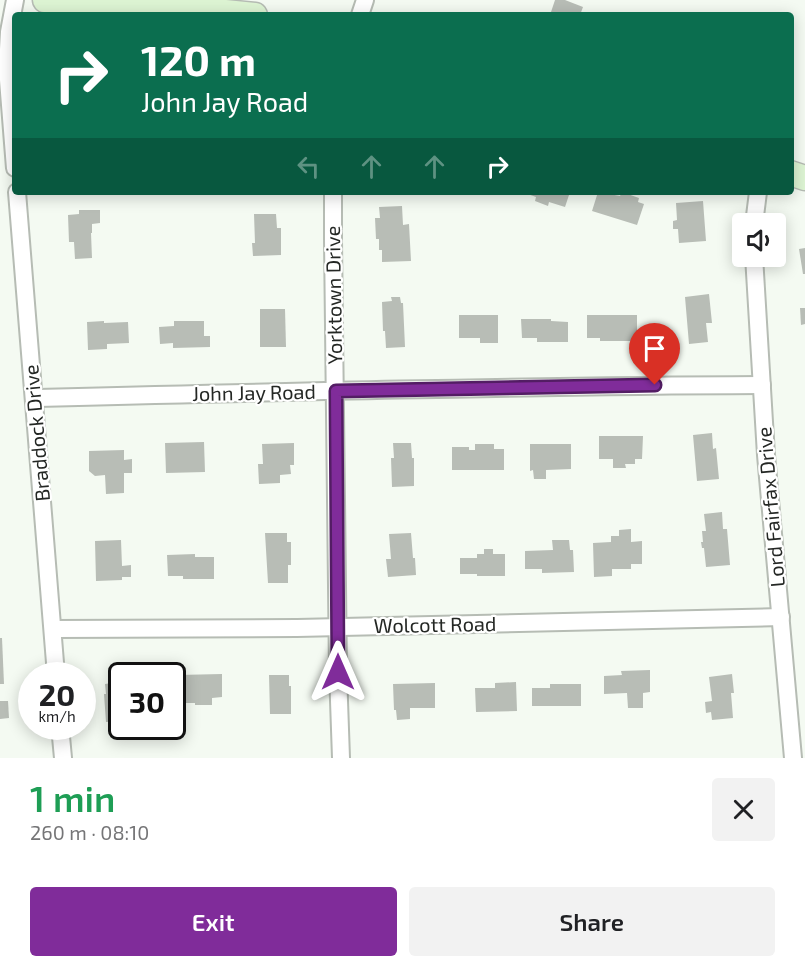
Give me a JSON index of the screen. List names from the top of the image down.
{
  "streets": {
    "street": [
      "Yorktown Drive",
      "John Jay Road",
      "Braddock Drive",
      "Lord Fairfax Drive",
      "Wolcott Road"
    ]
  },
  "crossings": [
    ["Yorktown Drive", "John Jay Road"],
    ["Yorktown Drive", "Wolcott Road"],
    ["John Jay Road", "Braddock Drive"],
    ["John Jay Road", "Lord Fairfax Drive"],
    ["Braddock Drive", "Wolcott Road"],
    ["Lord Fairfax Drive", "Wolcott Road"]
  ],
  "page": {
    "turn": ["120 m", "John Jay Road"],
    "speed": "20 km/h",
    "limit": "30",
    "heading": ["1 min", "260 m · 08:10"],
    "buttons": ["Exit", "Share"]
  }
}
